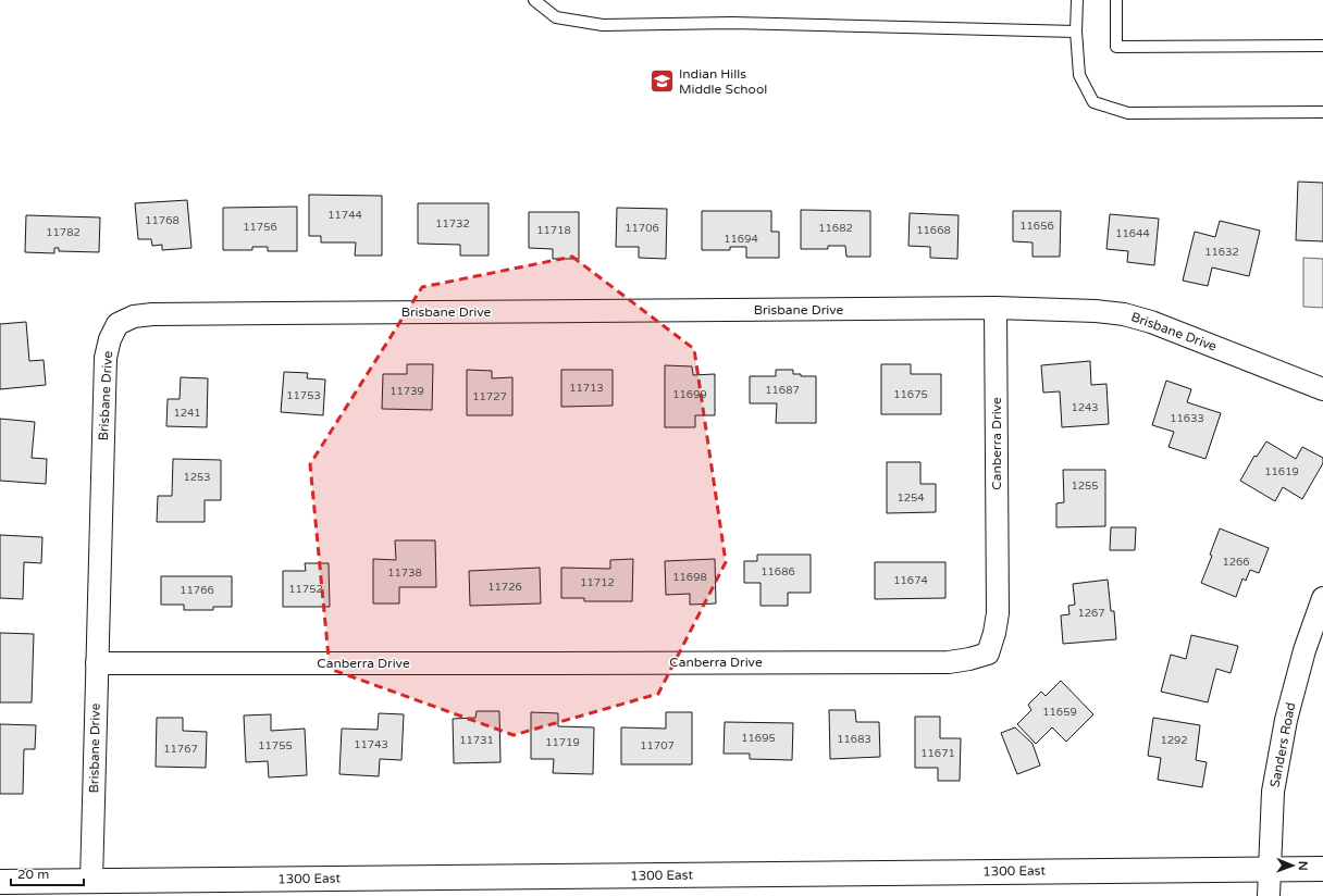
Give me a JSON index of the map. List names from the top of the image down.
{
  "streets": {
    "main road": ["1300 East"],
    "street": ["Brisbane Drive", "Canberra Drive", "Sanders Road"]
  },
  "crossings": [
    ["Brisbane Drive", "Canberra Drive"],
    ["Brisbane Drive", "1300 East"],
    ["Sanders Road", "1300 East"]
  ],
  "places": {
    "school or university": ["Indian Hills Middle School"]
  },
  "house_numbers": [
    "11744",
    "11768",
    "11732",
    "11656",
    "11756",
    "11706",
    "11682",
    "11718",
    "11668",
    "11782",
    "11644",
    "11694",
    "11632",
    "11713",
    "11687",
    "11739",
    "11699",
    "11675",
    "11753",
    "11727",
    "1243",
    "1241",
    "11633",
    "11619",
    "1253",
    "1255",
    "1254",
    "1266",
    "11686",
    "11738",
    "11698",
    "11674",
    "11712",
    "11726",
    "11752",
    "11766",
    "1267",
    "11659",
    "11695",
    "11683",
    "11731",
    "1292",
    "11719",
    "11743",
    "11755",
    "11707",
    "11767",
    "11671"
  ],
  "scale_bar": "20 m",
  "north": "right"
}
